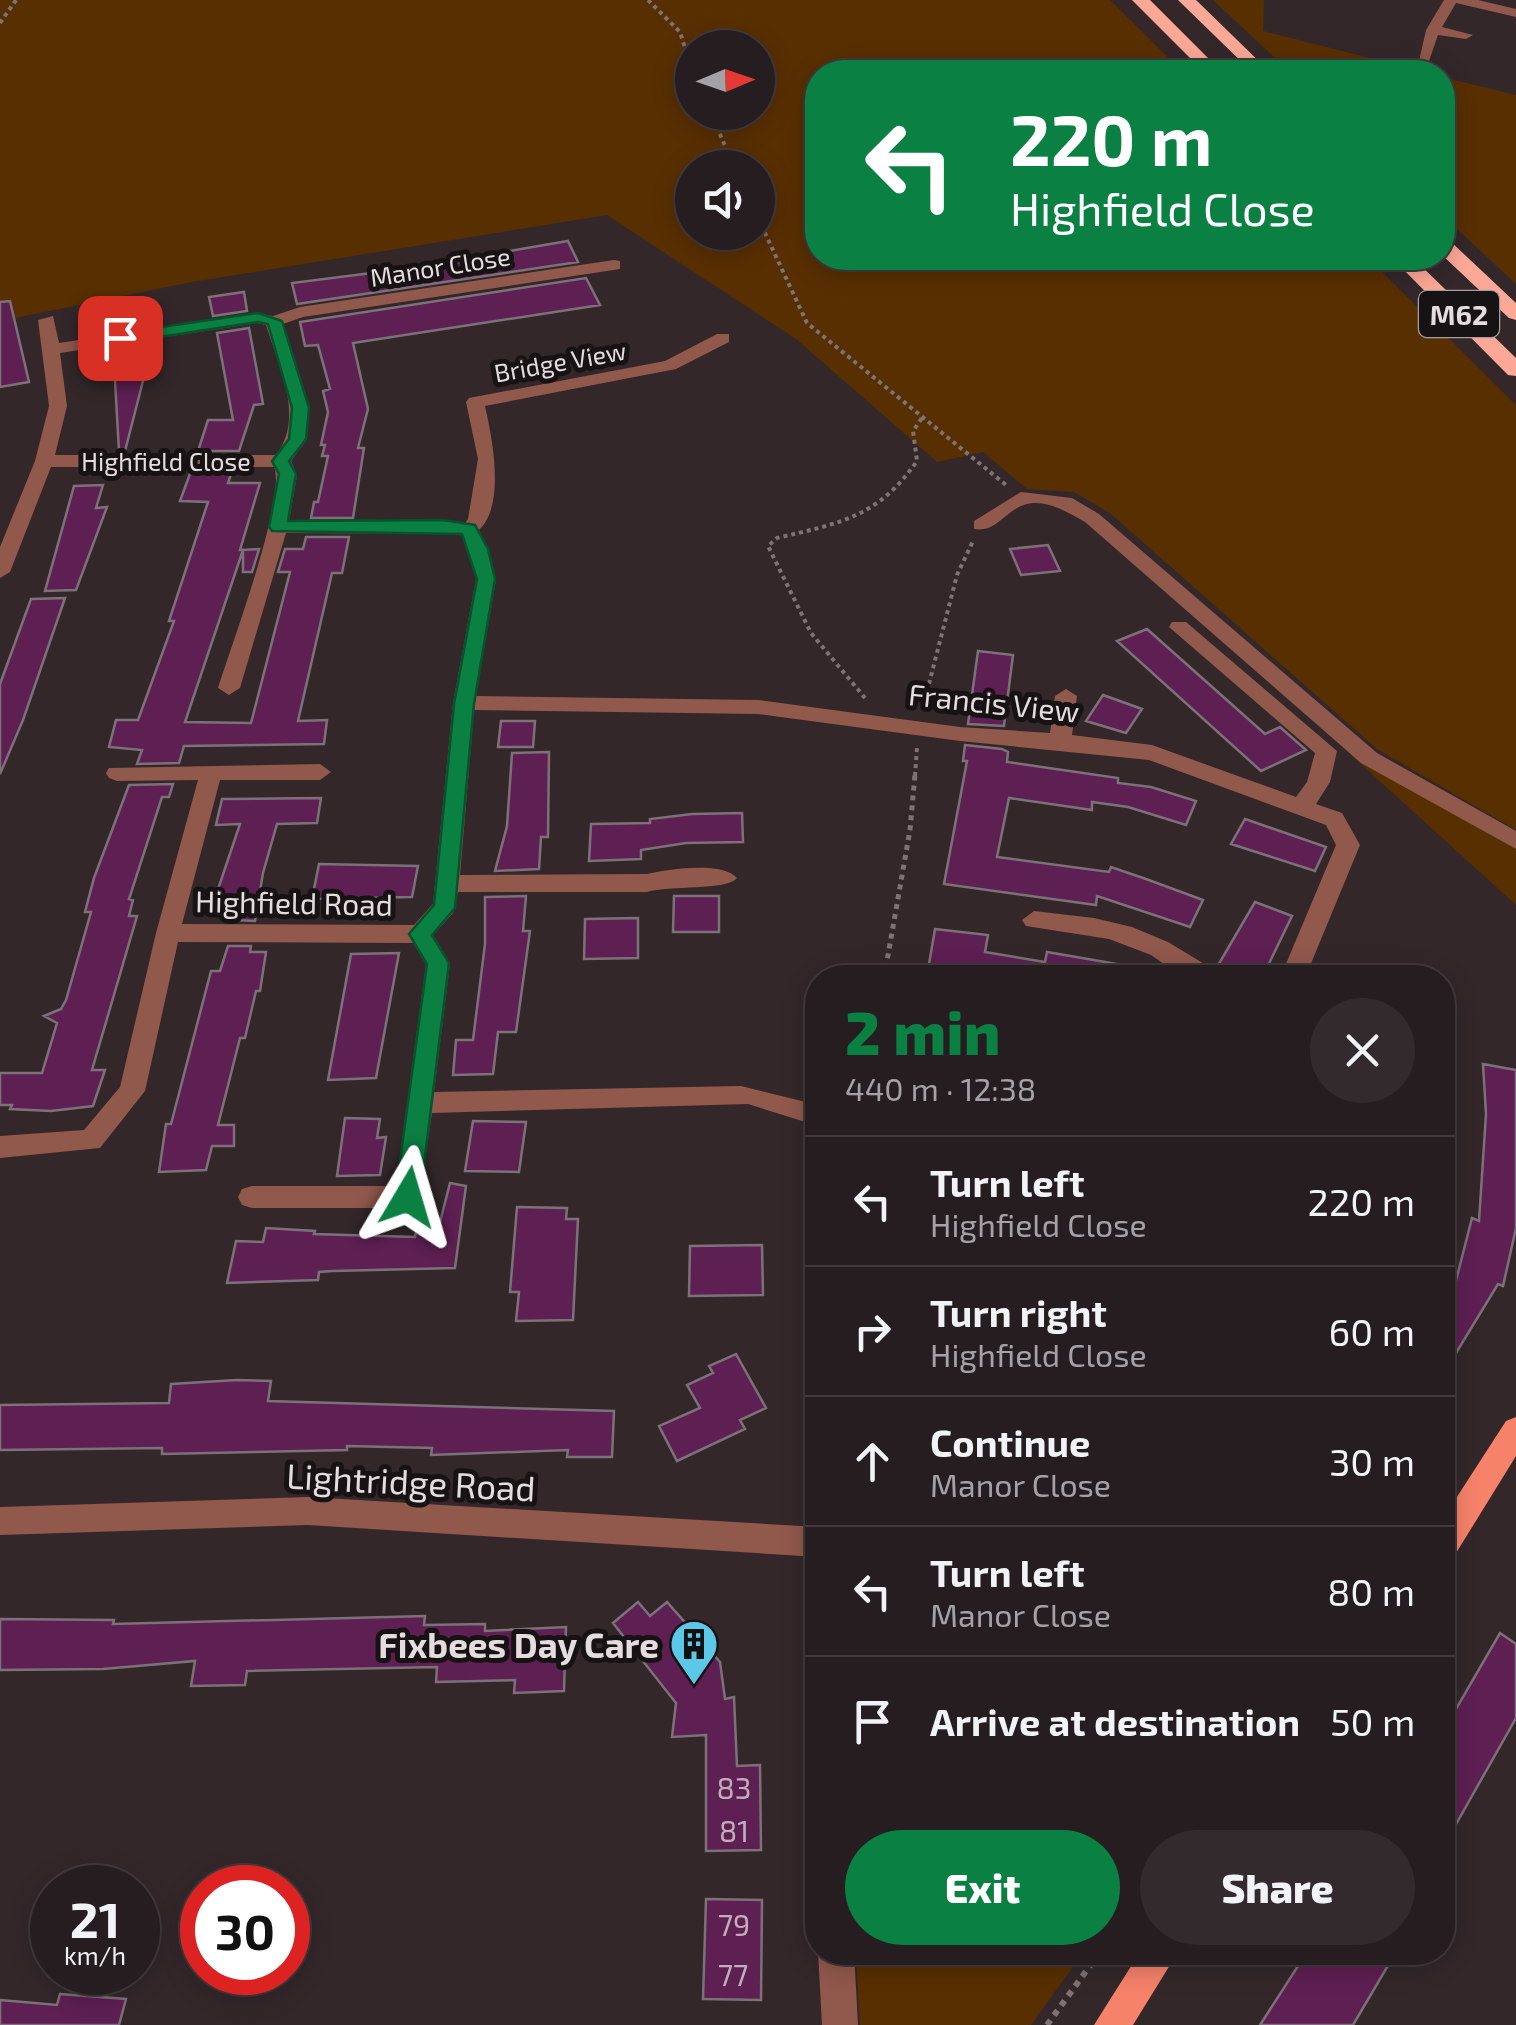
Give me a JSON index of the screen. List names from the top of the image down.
{
  "streets": {
    "highway": ["M62"],
    "street": [
      "Manor Close",
      "Bridge View",
      "Highfield Close",
      "Francis View",
      "Highfield Road",
      "Lightridge Road"
    ]
  },
  "places": {
    "building": ["Fixbees Day Care"]
  },
  "house_numbers": [
    "83",
    "81",
    "79",
    "77"
  ],
  "north": "right",
  "page": {
    "turn": ["220 m", "Highfield Close"],
    "heading": ["2 min", "440 m · 12:38"],
    "list": [
      {
        "name": "Turn left",
        "note": "Highfield Close",
        "value": "220 m"
      },
      {
        "name": "Turn right",
        "note": "Highfield Close",
        "value": "60 m"
      },
      {
        "name": "Continue",
        "note": "Manor Close",
        "value": "30 m"
      },
      {
        "name": "Turn left",
        "note": "Manor Close",
        "value": "80 m"
      },
      {
        "name": "Arrive at destination",
        "value": "50 m"
      }
    ],
    "buttons": ["Exit", "Share"],
    "speed": "21 km/h",
    "limit": "30"
  }
}
